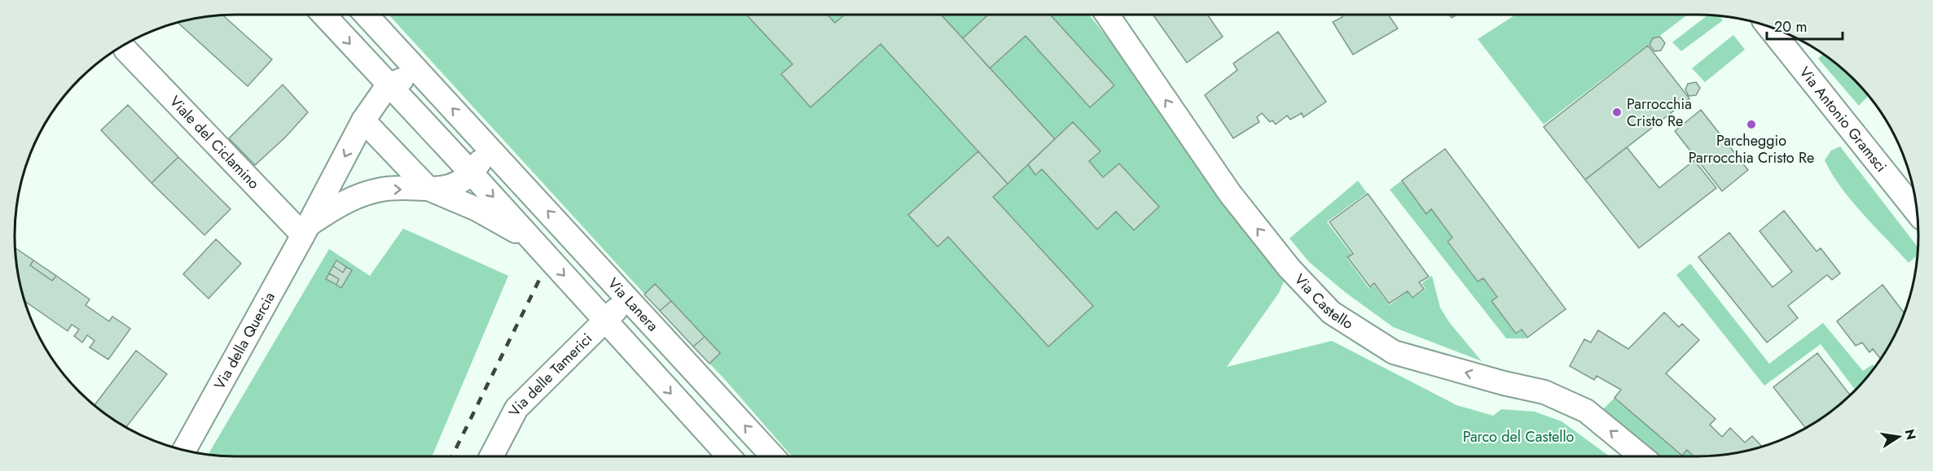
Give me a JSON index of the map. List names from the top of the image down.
{
  "streets": {
    "street": [
      "Via Antonio Gramsci",
      "Viale del Ciclamino",
      "Via Castello",
      "Via Lanera",
      "Via della Quercia",
      "Via delle Tamerici"
    ]
  },
  "crossings": [
    ["Viale del Ciclamino", "Via della Quercia"],
    ["Via Lanera", "Via delle Tamerici"]
  ],
  "one_way": ["Via Castello"],
  "parks": ["Parco del Castello"],
  "places": ["Parrocchia Cristo Re", "Parcheggio Parrocchia Cristo Re"],
  "scale_bar": "20 m",
  "north": "right"
}
